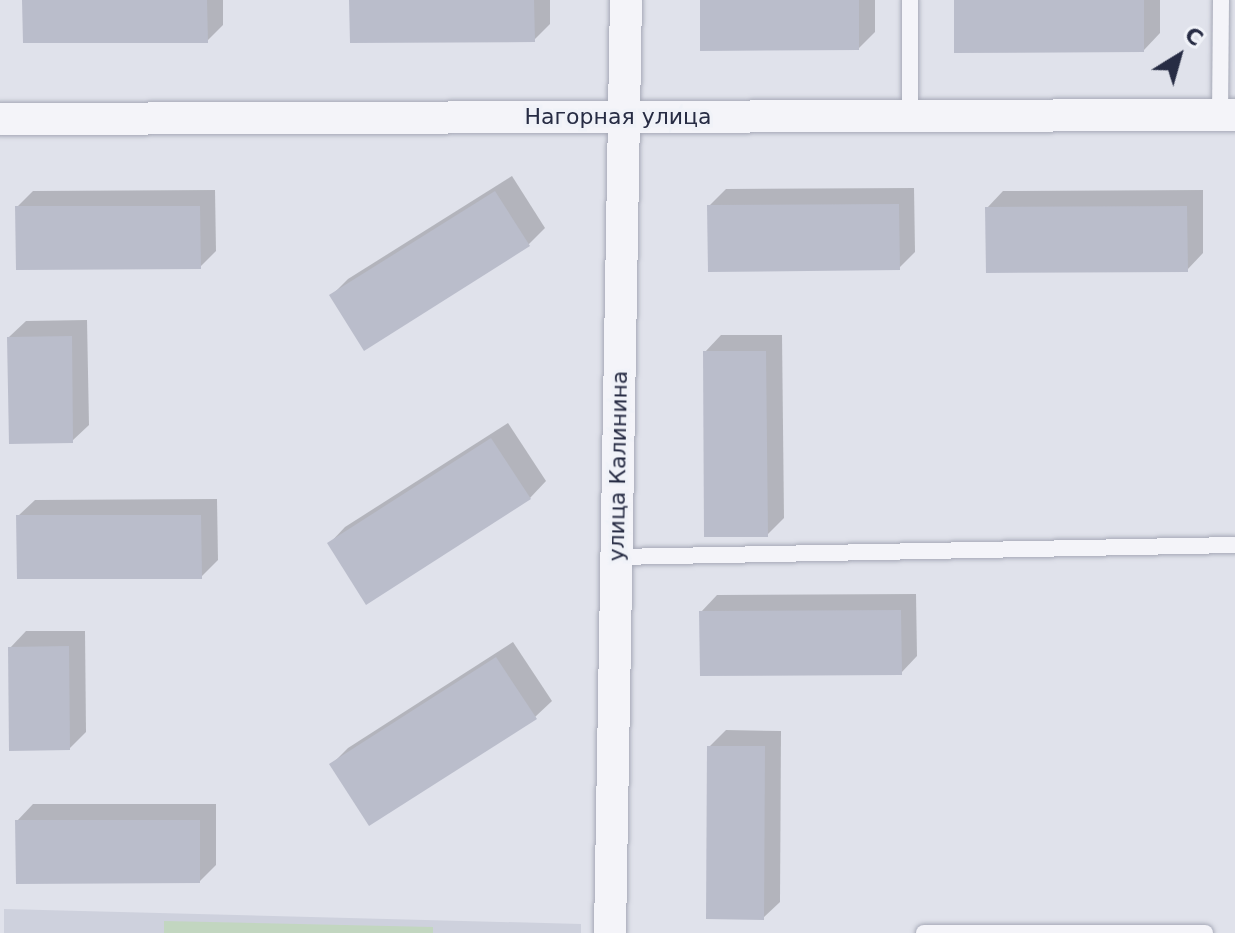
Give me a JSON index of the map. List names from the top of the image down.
{
  "streets": {
    "street": ["Нагорная улица", "улица Калинина"]
  },
  "crossings": [
    ["Нагорная улица", "улица Калинина"]
  ],
  "north": "top right"
}
